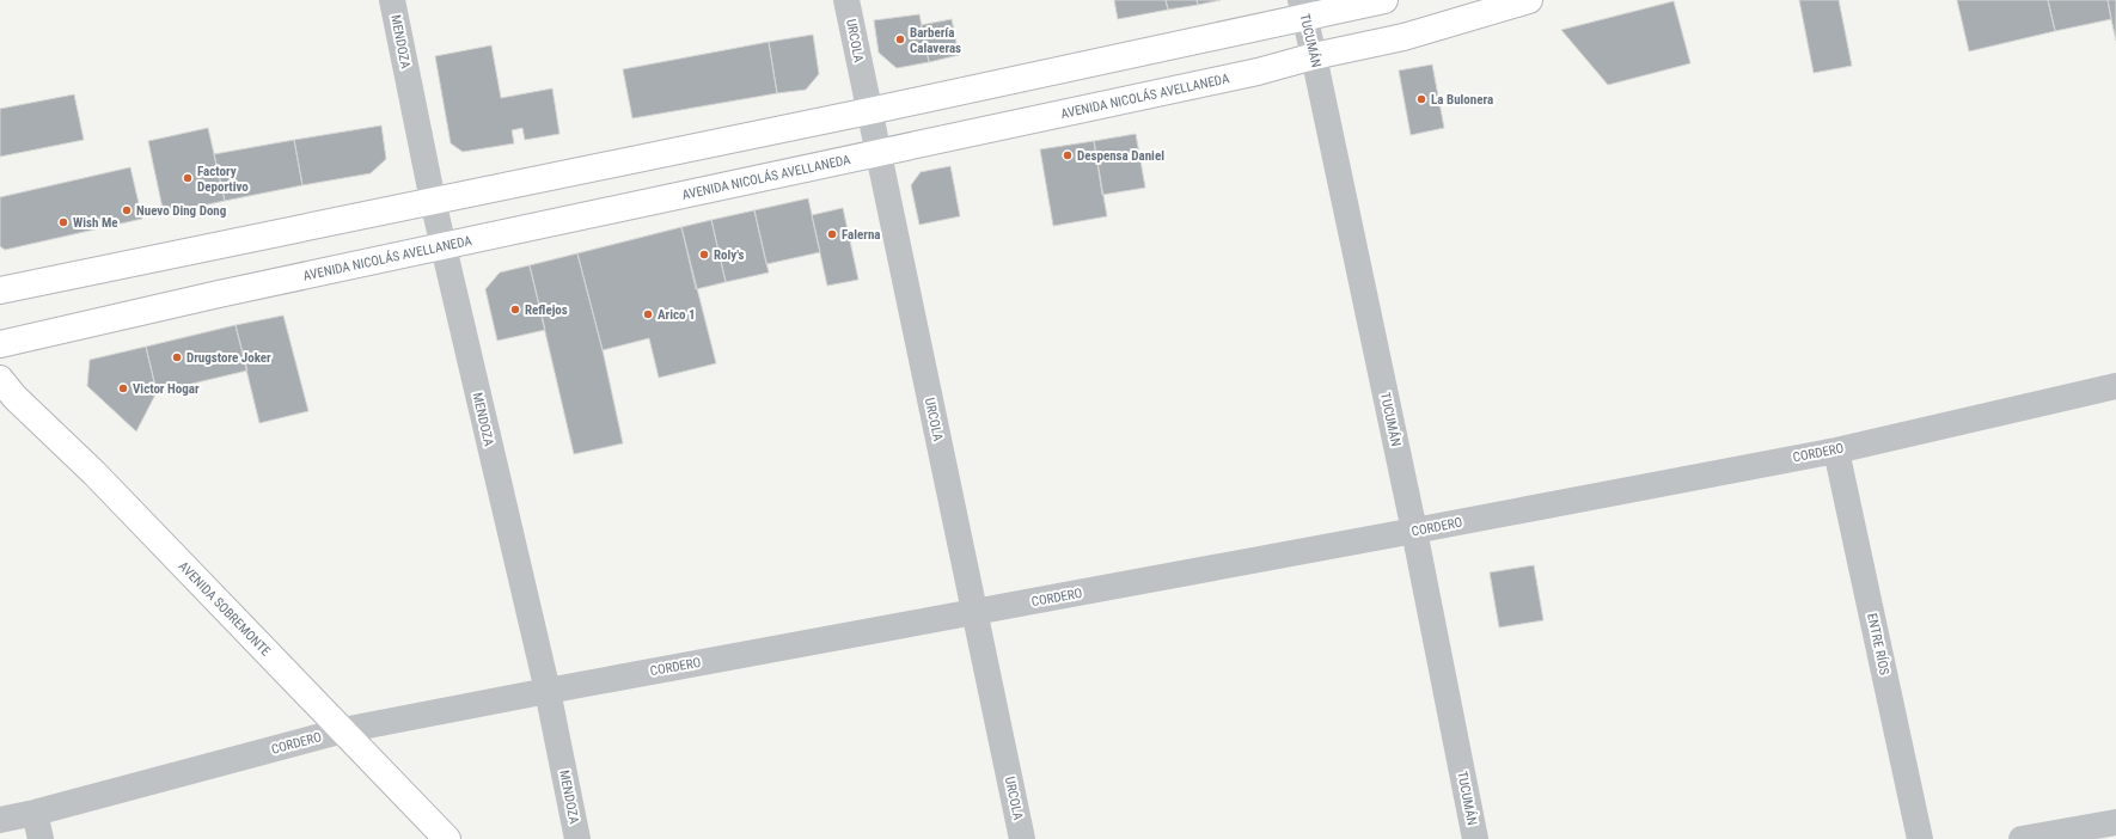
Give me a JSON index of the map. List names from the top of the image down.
{
  "streets": {
    "main road": ["AVENIDA NICOLÁS AVELLANEDA", "AVENIDA SOBREMONTE"],
    "street": [
      "URCOLA",
      "TUCUMÁN",
      "MENDOZA",
      "CORDERO",
      "ENTRE RÍOS"
    ]
  },
  "crossings": [
    ["URCOLA", "AVENIDA NICOLÁS AVELLANEDA"],
    ["URCOLA", "CORDERO"],
    ["TUCUMÁN", "AVENIDA NICOLÁS AVELLANEDA"],
    ["TUCUMÁN", "CORDERO"],
    ["MENDOZA", "AVENIDA NICOLÁS AVELLANEDA"],
    ["MENDOZA", "CORDERO"],
    ["CORDERO", "AVENIDA SOBREMONTE"],
    ["CORDERO", "ENTRE RÍOS"]
  ],
  "places": [
    "Barbería Calaveras",
    "La Bulonera",
    "Despensa Daniel",
    "Factory Deportivo",
    "Nuevo Ding Dong",
    "Wish Me",
    "Falerna",
    "Roly's",
    "Reflejos",
    "Arico 1",
    "Drugstore Joker",
    "Victor Hogar"
  ]
}
